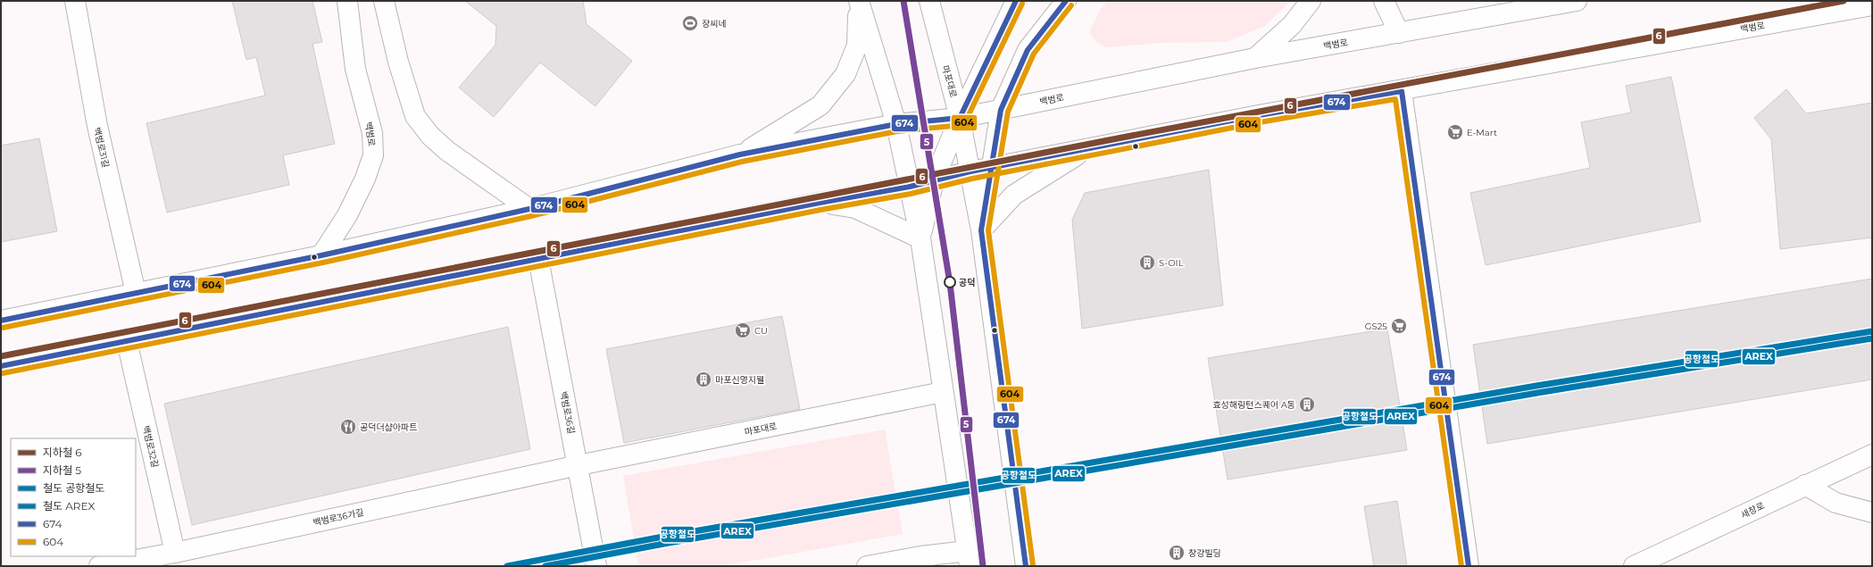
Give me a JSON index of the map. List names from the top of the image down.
{
  "streets": {
    "main road": [
      "백범로",
      "마포대로",
      "백범로31길",
      "백범로36길",
      "백범로32길",
      "새창로",
      "백범로36가길"
    ]
  },
  "crossings": [
    ["백범로", "마포대로"],
    ["백범로", "백범로31길"],
    ["백범로", "백범로36길"],
    ["백범로", "백범로32길"],
    ["마포대로", "백범로36길"],
    ["마포대로", "백범로36가길"],
    ["백범로36길", "백범로36가길"],
    ["백범로32길", "백범로36가길"]
  ],
  "places": {
    "sports": ["장씨네"],
    "supermarket": ["E-Mart", "GS25", "CU"],
    "building": [
      "S-OIL",
      "마포신영지웰",
      "효성해링턴스퀘어 A동",
      "창강빌딩"
    ],
    "other": ["공덕"],
    "restaurant": ["공덕더샵아파트"]
  },
  "lines": [
    "metro line 6",
    "metro line 5",
    "transit line 674",
    "transit line 604",
    "rail line 공항철도",
    "rail line AREX"
  ],
  "legend": [
    "지하철 6",
    "지하철 5",
    "철도 공항철도",
    "철도 AREX",
    "674",
    "604"
  ]
}
